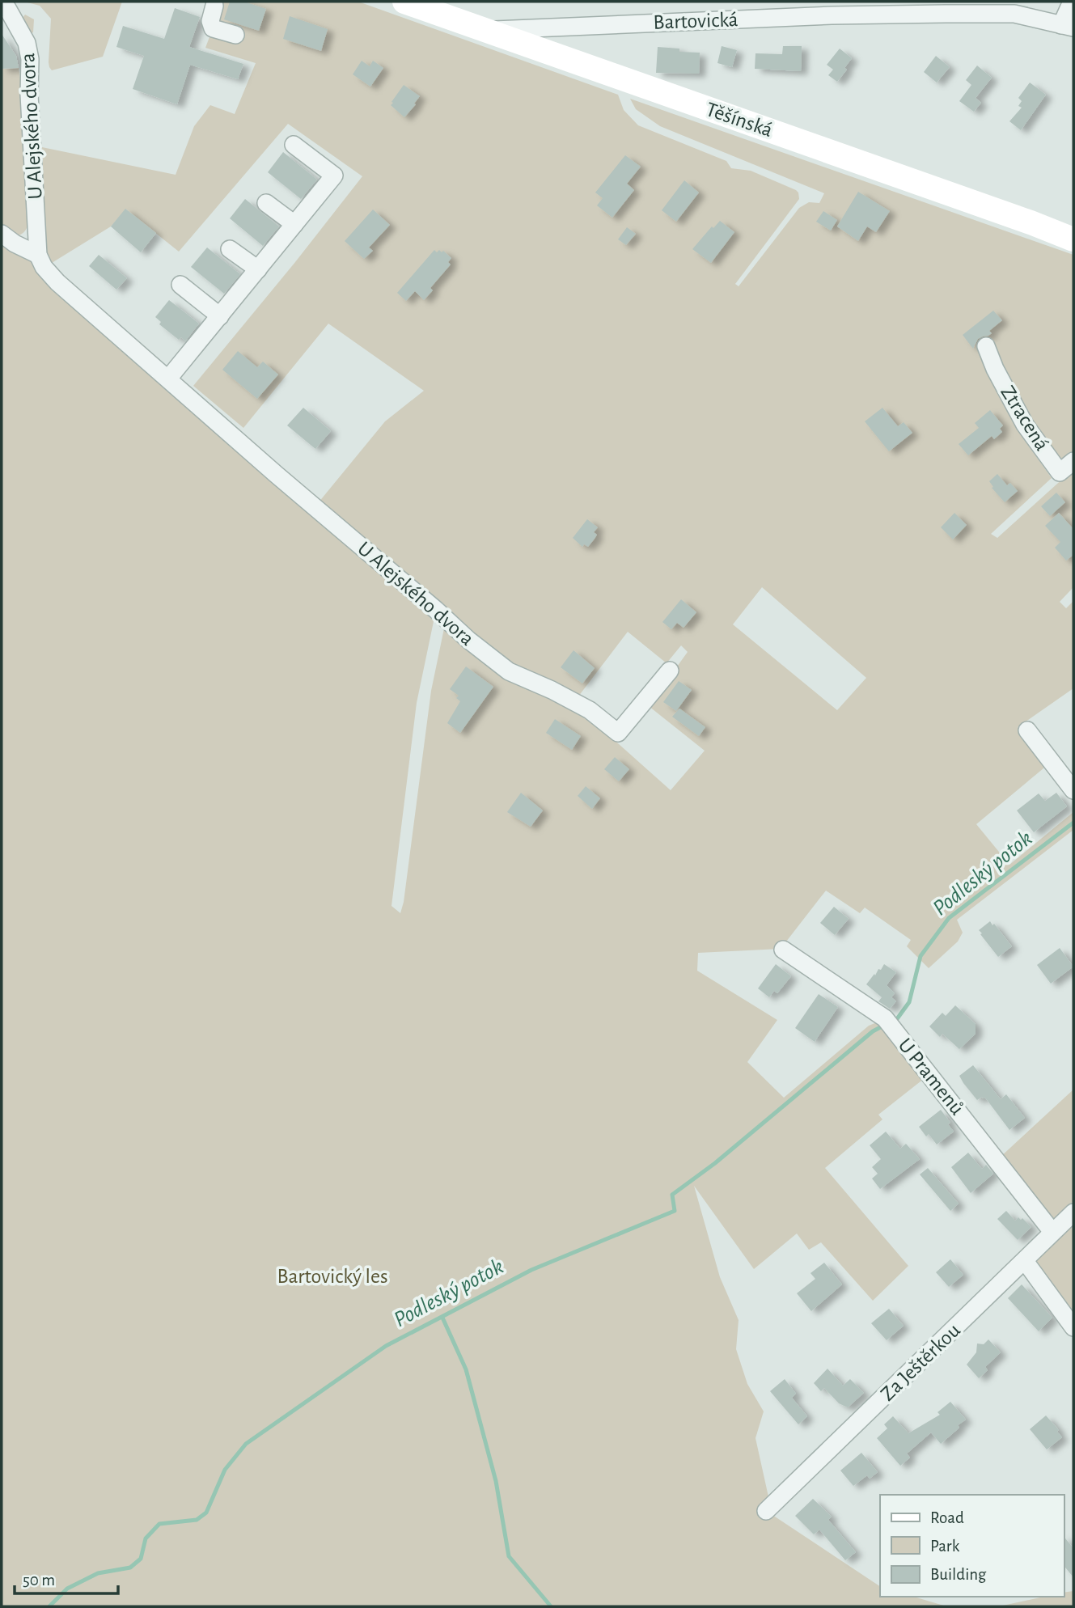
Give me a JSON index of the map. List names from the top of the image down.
{
  "streets": {
    "main road": ["Těšínská"],
    "street": [
      "Bartovická",
      "U Alejského dvora",
      "Ztracená",
      "U Pramenů",
      "Za Ještěrkou"
    ]
  },
  "crossings": [
    ["Bartovická", "Těšínská"],
    ["U Pramenů", "Za Ještěrkou"]
  ],
  "water": ["Podleský potok"],
  "parks": ["Bartovický les"],
  "legend": ["Road", "Park", "Building"],
  "scale_bar": "50 m"
}
